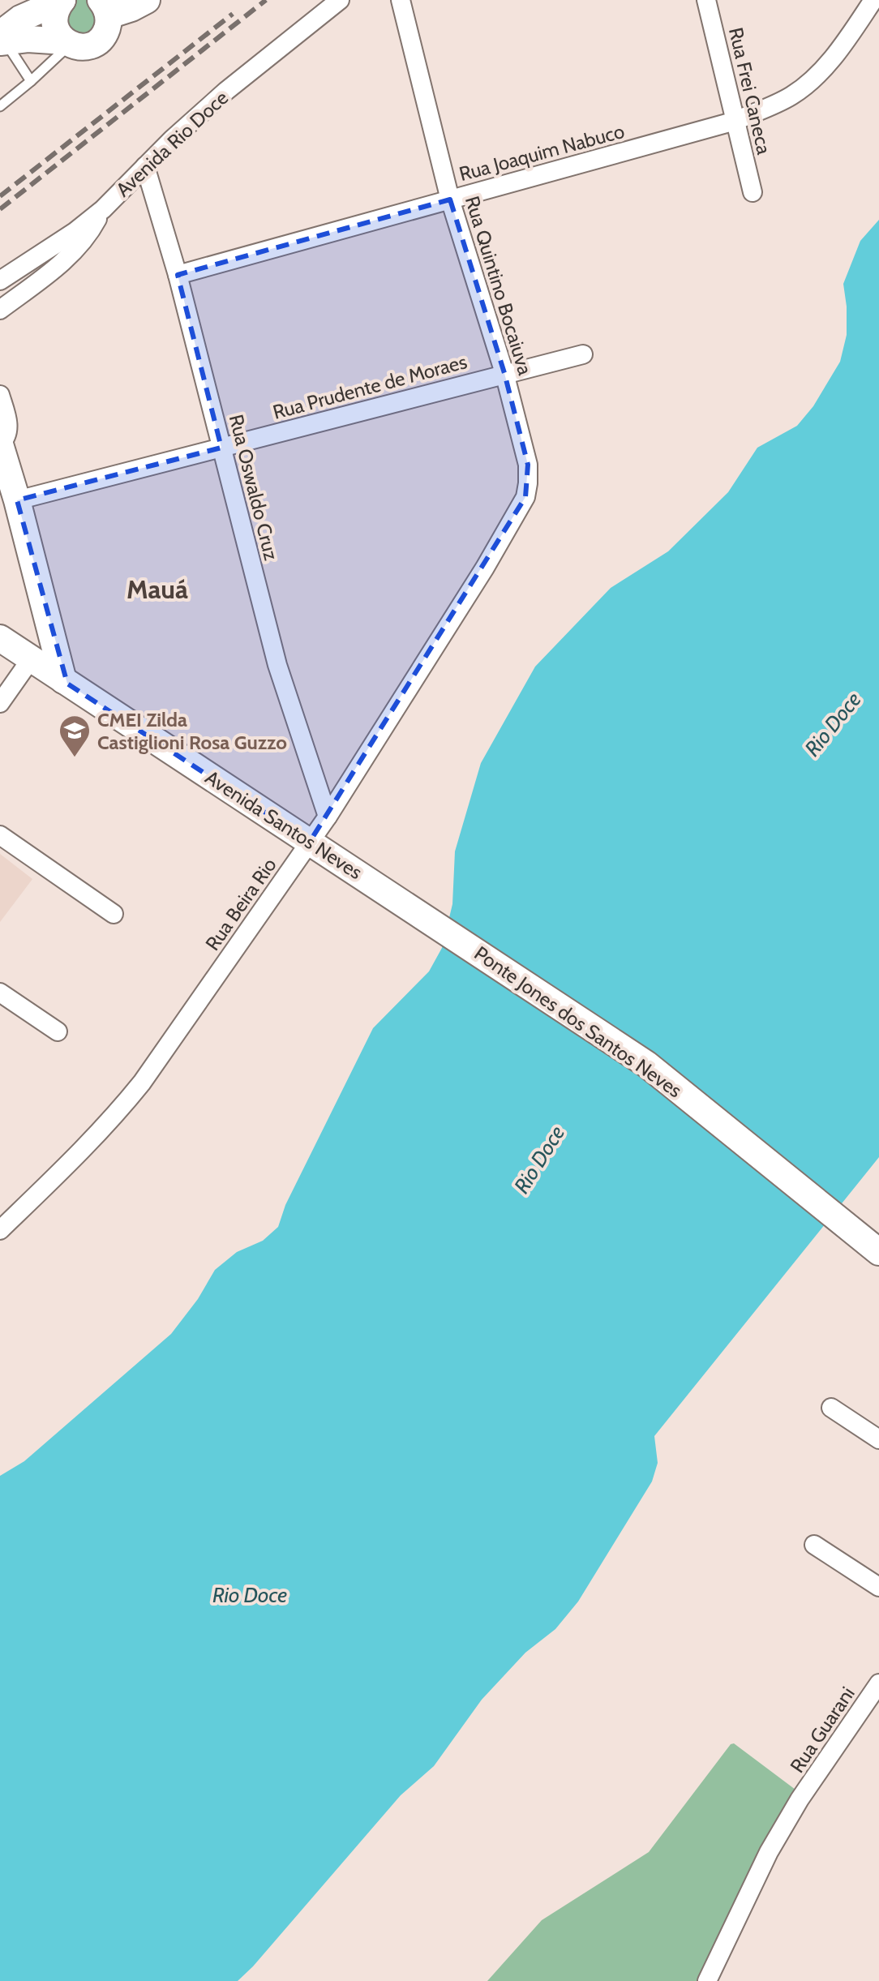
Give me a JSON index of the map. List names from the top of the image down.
{
  "streets": {
    "street": [
      "Rua Frei Caneca",
      "Avenida Rio Doce",
      "Rua Joaquim Nabuco",
      "Rua Quintino Bocaiuva",
      "Rua Prudente de Moraes",
      "Rua Oswaldo Cruz",
      "Avenida Santos Neves",
      "Rua Beira Rio",
      "Ponte Jones dos Santos Neves",
      "Rua Guarani"
    ]
  },
  "crossings": [
    ["Rua Frei Caneca", "Rua Joaquim Nabuco"],
    ["Avenida Rio Doce", "Rua Oswaldo Cruz"],
    ["Rua Joaquim Nabuco", "Rua Quintino Bocaiuva"],
    ["Rua Joaquim Nabuco", "Rua Oswaldo Cruz"],
    ["Rua Quintino Bocaiuva", "Rua Prudente de Moraes"],
    ["Rua Quintino Bocaiuva", "Rua Beira Rio"],
    ["Rua Prudente de Moraes", "Rua Oswaldo Cruz"],
    ["Rua Oswaldo Cruz", "Rua Beira Rio"],
    ["Avenida Santos Neves", "Rua Beira Rio"],
    ["Avenida Santos Neves", "Ponte Jones dos Santos Neves"]
  ],
  "districts": ["Mauá"],
  "water": ["Rio Doce"],
  "places": {
    "school or university": ["CMEI Zilda Castiglioni Rosa Guzzo"]
  }
}
